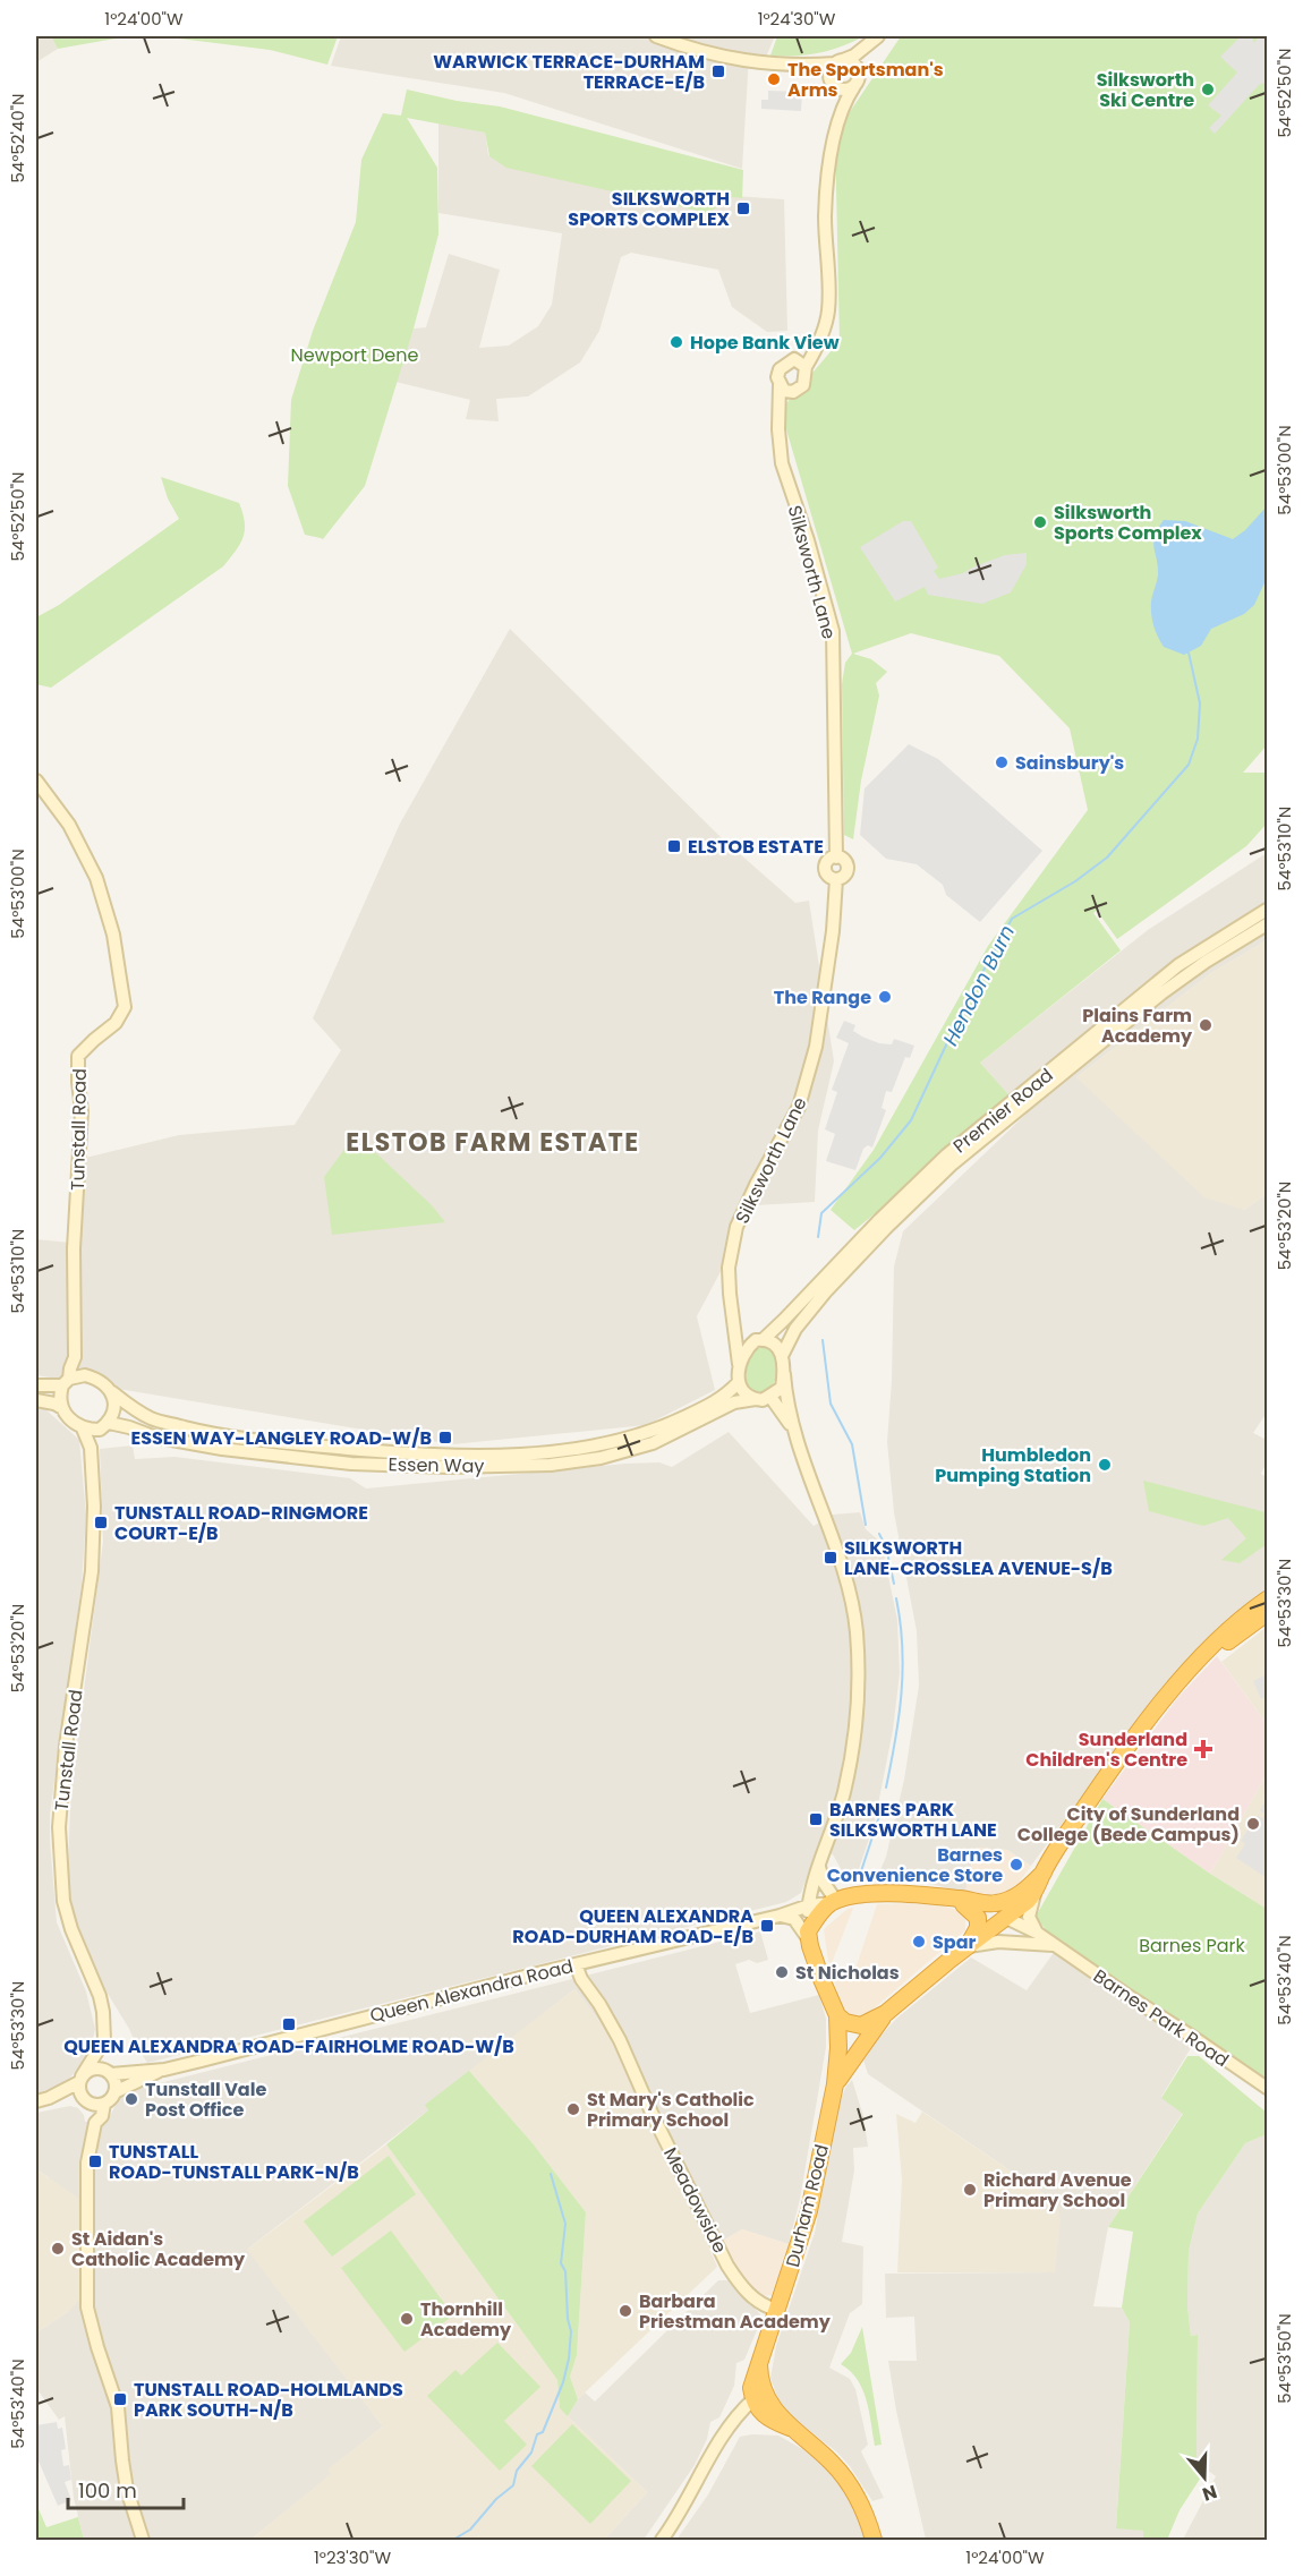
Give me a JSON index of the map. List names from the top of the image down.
{
  "streets": {
    "highway": ["Durham Road"],
    "street": [
      "Silksworth Lane",
      "Premier Road",
      "Tunstall Road",
      "Essen Way",
      "Queen Alexandra Road",
      "Barnes Park Road",
      "Meadowside"
    ]
  },
  "crossings": [
    ["Silksworth Lane", "Premier Road"],
    ["Silksworth Lane", "Essen Way"],
    ["Premier Road", "Essen Way"],
    ["Tunstall Road", "Essen Way"],
    ["Tunstall Road", "Queen Alexandra Road"],
    ["Queen Alexandra Road", "Meadowside"],
    ["Queen Alexandra Road", "Durham Road"],
    ["Barnes Park Road", "Durham Road"],
    ["Meadowside", "Durham Road"]
  ],
  "districts": ["ELSTOB FARM ESTATE"],
  "water": ["Hendon Burn"],
  "parks": ["Newport Dene", "Barnes Park"],
  "places": {
    "transit": [
      "WARWICK TERRACE-DURHAM TERRACE-E/B",
      "SILKSWORTH SPORTS COMPLEX",
      "ELSTOB ESTATE",
      "ESSEN WAY-LANGLEY ROAD-W/B",
      "TUNSTALL ROAD-RINGMORE COURT-E/B",
      "SILKSWORTH LANE-CROSSLEA AVENUE-S/B",
      "BARNES PARK SILKSWORTH LANE",
      "QUEEN ALEXANDRA ROAD-DURHAM ROAD-E/B",
      "QUEEN ALEXANDRA ROAD-FAIRHOLME ROAD-W/B",
      "TUNSTALL ROAD-TUNSTALL PARK-N/B",
      "TUNSTALL ROAD-HOLMLANDS PARK SOUTH-N/B"
    ],
    "other": [
      "The Sportsman's Arms",
      "Silksworth Ski Centre",
      "Hope Bank View",
      "Silksworth Sports Complex",
      "Sainsbury's",
      "The Range",
      "Plains Farm Academy",
      "Humbledon Pumping Station",
      "City of Sunderland College (Bede Campus)",
      "Barnes Convenience Store",
      "Spar",
      "St Nicholas",
      "Tunstall Vale Post Office",
      "St Mary's Catholic Primary School",
      "Richard Avenue Primary School",
      "St Aidan's Catholic Academy",
      "Barbara Priestman Academy",
      "Thornhill Academy"
    ],
    "health": ["Sunderland Children's Centre"]
  },
  "scale_bar": "100 m",
  "north": "bottom",
  "coordinates": [
    "1°24'00\"W",
    "1°24'30\"W",
    "54°52'50\"N",
    "54°52'40\"N",
    "54°53'00\"N",
    "54°53'10\"N",
    "54°53'20\"N",
    "54°53'30\"N",
    "54°53'40\"N",
    "54°53'50\"N",
    "1°23'30\"W"
  ]
}
